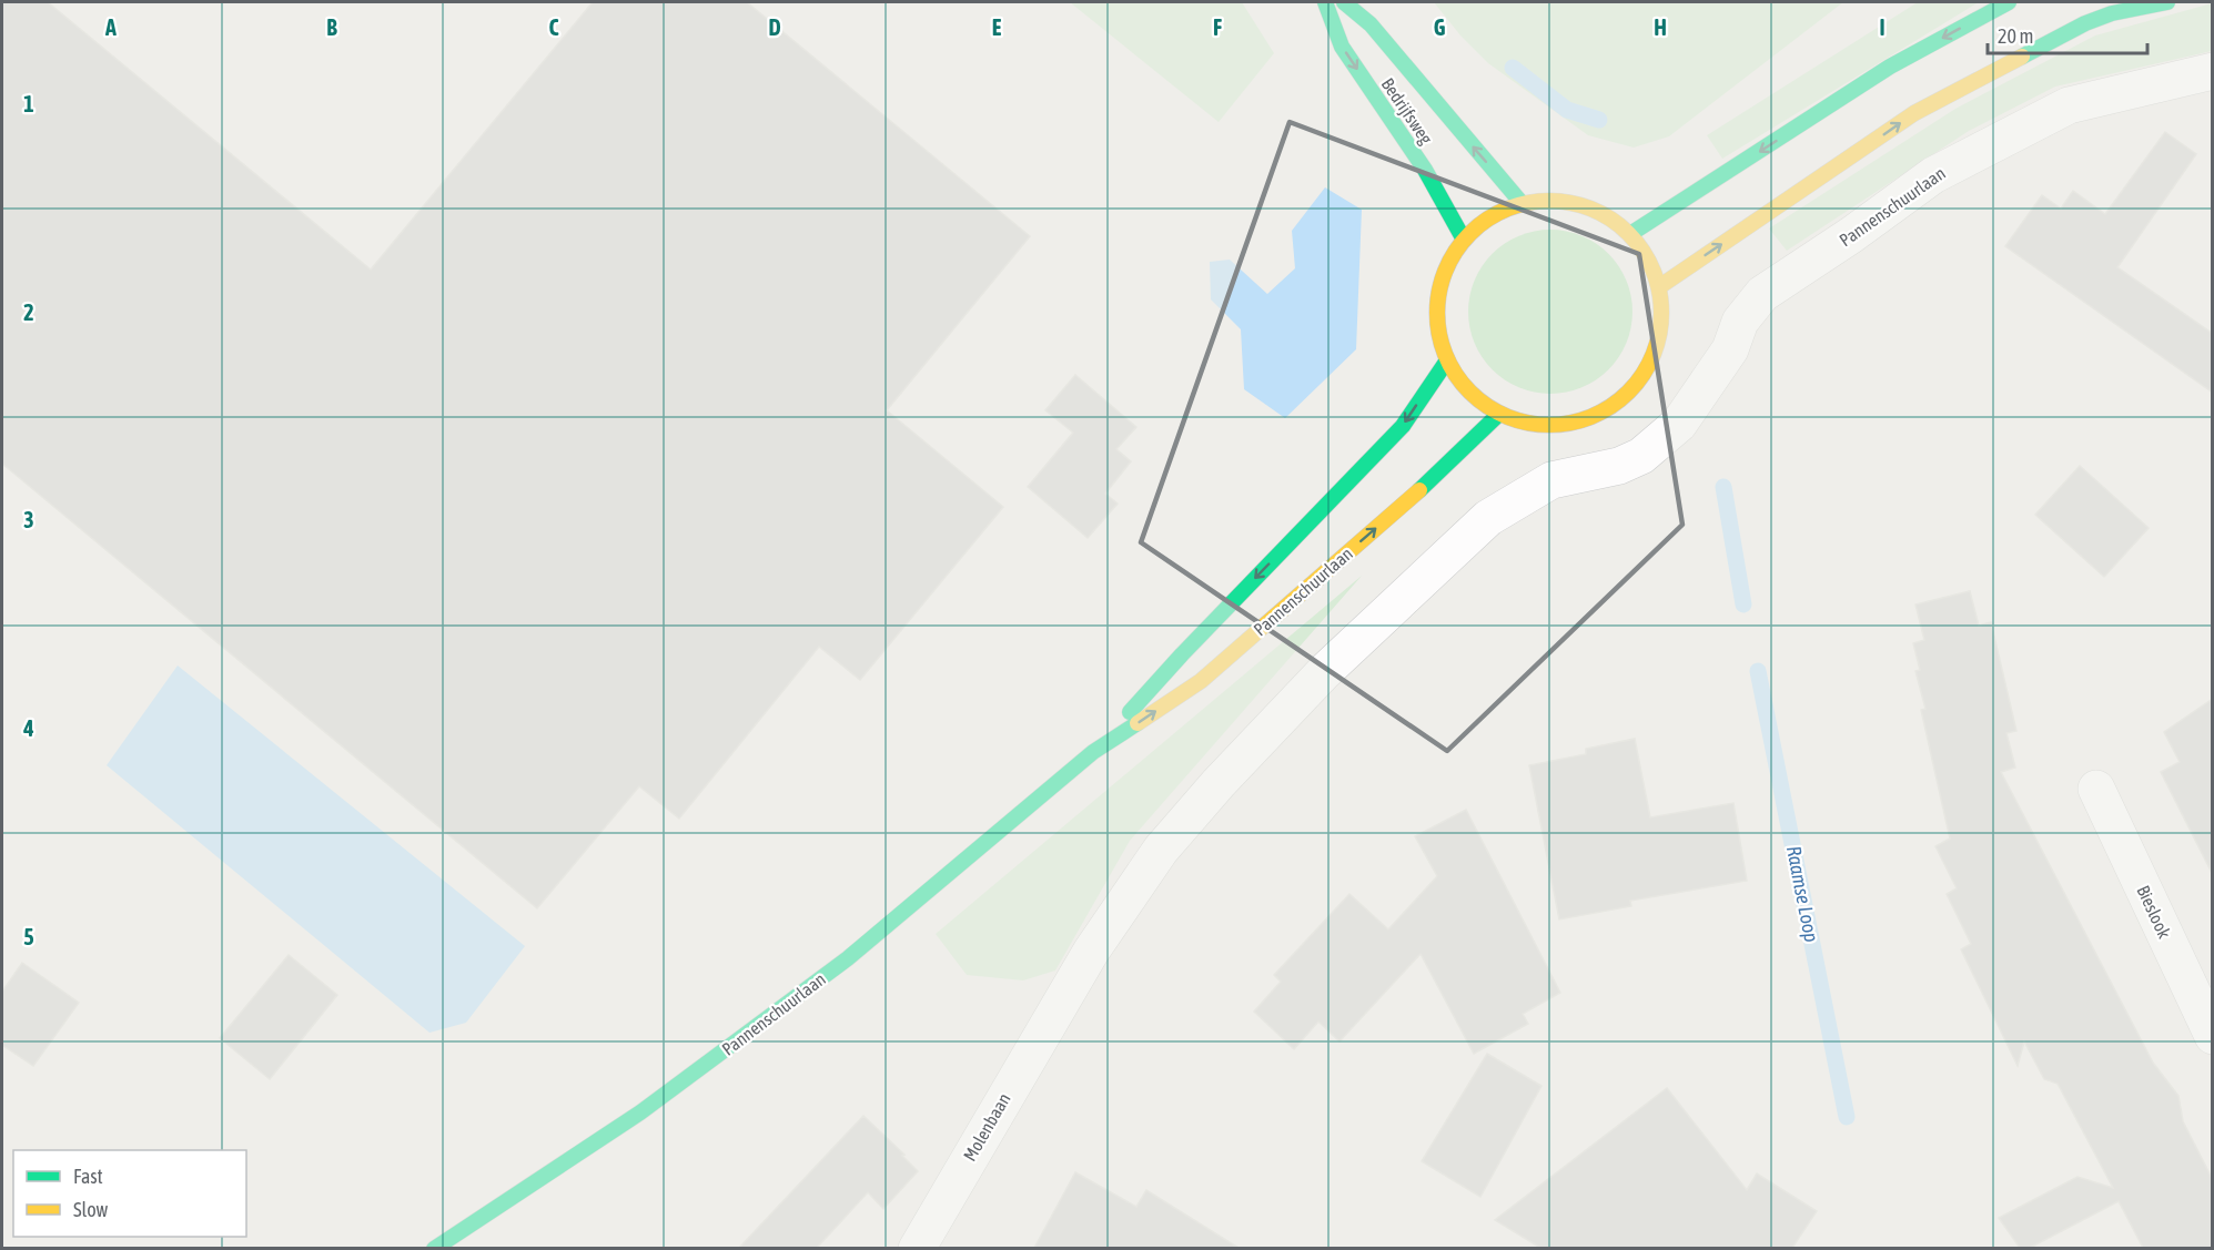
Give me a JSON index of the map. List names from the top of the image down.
{
  "streets": {
    "main road": ["Bedrijfsweg", "Pannenschuurlaan"],
    "street": ["Bieslook", "Molenbaan"]
  },
  "crossings": [
    ["Bedrijfsweg", "Pannenschuurlaan"],
    ["Pannenschuurlaan", "Molenbaan"]
  ],
  "water": ["Raamse Loop"],
  "legend": ["Fast", "Slow"],
  "scale_bar": "20 m",
  "grid": {
    "columns": [
      "A",
      "B",
      "C",
      "D",
      "E",
      "F",
      "G",
      "H",
      "I"
    ],
    "rows": [
      "1",
      "2",
      "3",
      "4",
      "5"
    ]
  }
}
